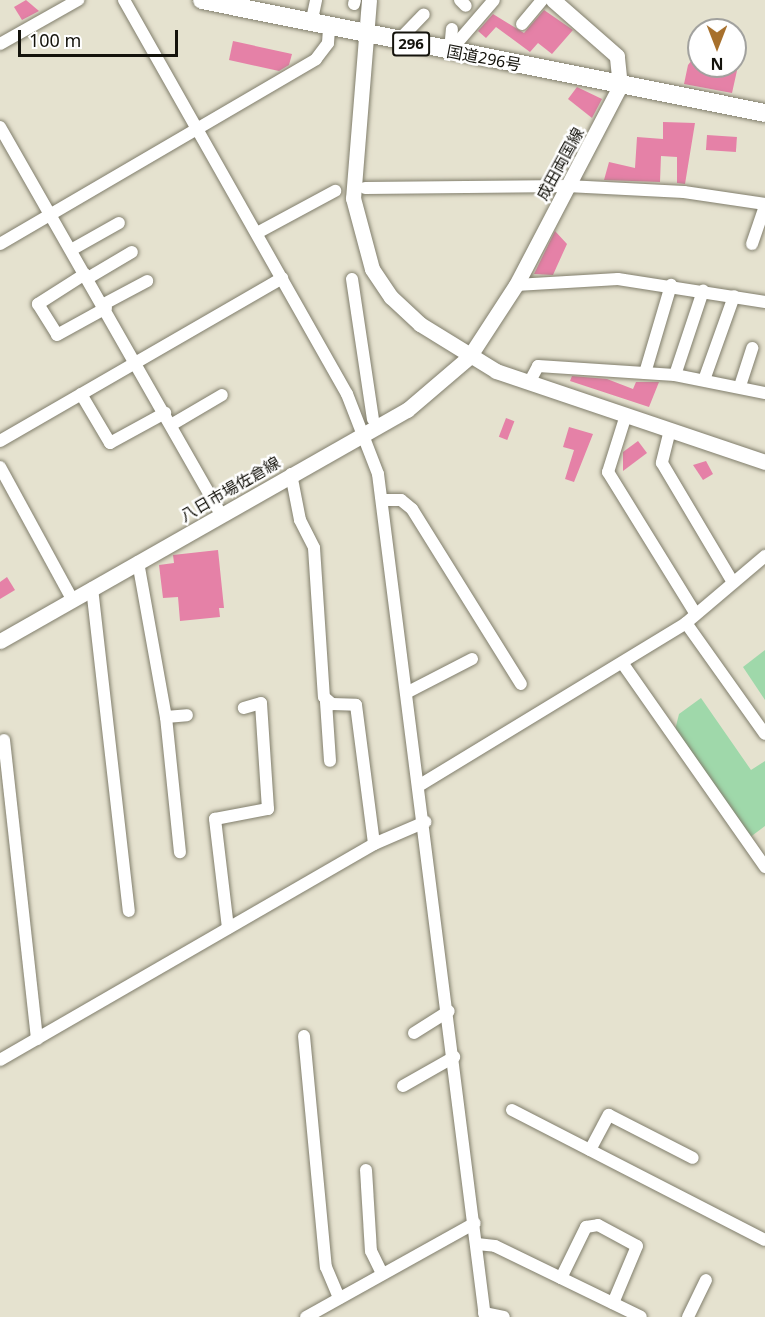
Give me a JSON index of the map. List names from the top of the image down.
{
  "streets": {
    "highway": ["296", "国道296号"],
    "main road": ["成田両国線", "八日市場佐倉線"]
  },
  "crossings": [
    ["国道296号", "成田両国線"],
    ["成田両国線", "八日市場佐倉線"]
  ],
  "scale_bar": "100 m",
  "north": "bottom"
}
